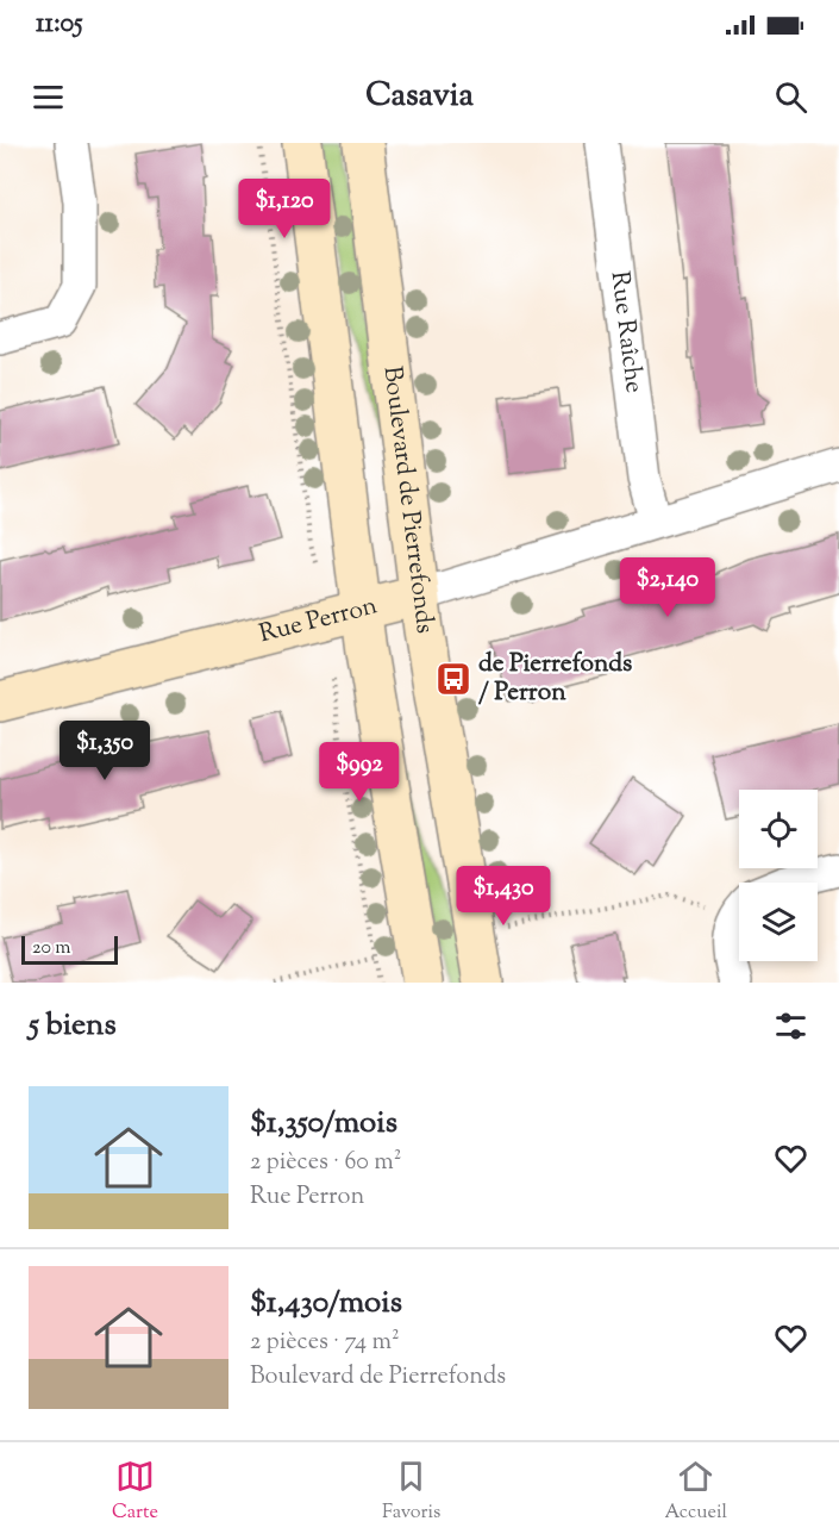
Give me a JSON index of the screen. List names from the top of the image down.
{
  "streets": {
    "main road": ["Boulevard de Pierrefonds", "Rue Perron"],
    "street": ["Rue Raîche"]
  },
  "crossings": [
    ["Rue Raîche", "Rue Perron"],
    ["Boulevard de Pierrefonds", "Rue Perron"]
  ],
  "places": {
    "bus stop": ["de Pierrefonds / Perron"]
  },
  "scale_bar": "20 m",
  "page": {
    "status": "11:05",
    "header": "Casavia",
    "price": [
      "$1,120",
      "$2,140",
      "$1,350",
      "$992",
      "$1,430"
    ],
    "scale": "20 m",
    "heading": "5 biens",
    "list": [
      {
        "name": "$1,350/mois",
        "note": "2 pièces · 60 m² · Rue Perron"
      },
      {
        "name": "$1,430/mois",
        "note": "2 pièces · 74 m² · Boulevard de Pierrefonds"
      }
    ],
    "tabs": ["Carte", "Favoris", "Accueil"]
  }
}
